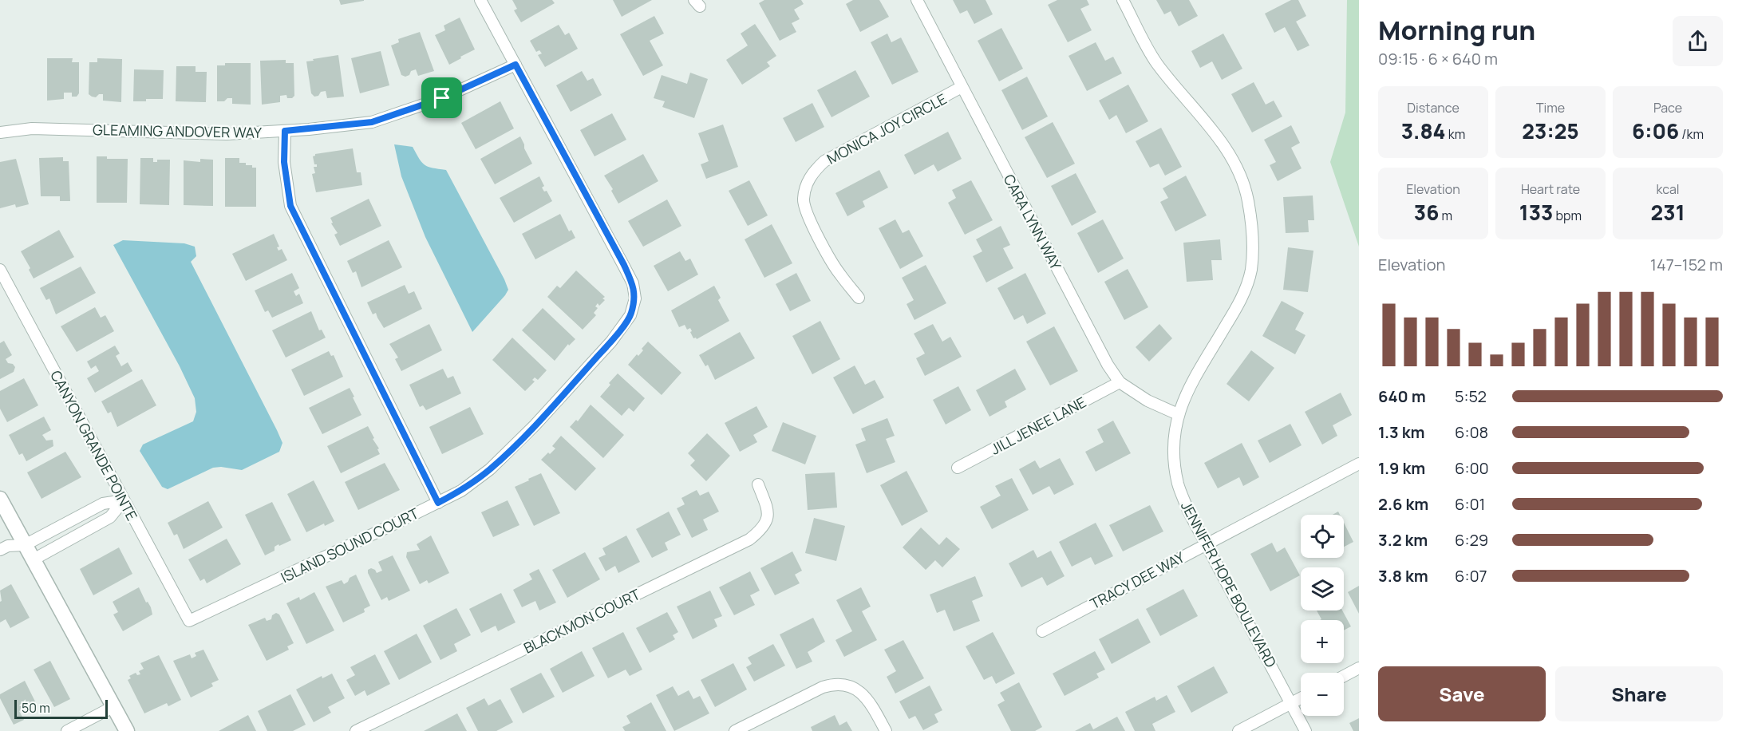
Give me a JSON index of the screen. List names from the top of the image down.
{
  "streets": {
    "street": [
      "MONICA JOY CIRCLE",
      "GLEAMING ANDOVER WAY",
      "CARA LYNN WAY",
      "JILL JENEE LANE",
      "CANYON GRANDE POINTE",
      "ISLAND SOUND COURT",
      "TRACY DEE WAY",
      "JENNIFER HOPE BOULEVARD",
      "BLACKMON COURT"
    ]
  },
  "crossings": [
    ["MONICA JOY CIRCLE", "CARA LYNN WAY"],
    ["GLEAMING ANDOVER WAY", "ISLAND SOUND COURT"],
    ["CARA LYNN WAY", "JILL JENEE LANE"],
    ["CARA LYNN WAY", "JENNIFER HOPE BOULEVARD"],
    ["CANYON GRANDE POINTE", "ISLAND SOUND COURT"],
    ["TRACY DEE WAY", "JENNIFER HOPE BOULEVARD"]
  ],
  "scale_bar": "50 m",
  "page": {
    "heading": ["Morning run", "09:15 · 6 × 640 m"],
    "stats": [
      ["Distance", "3.84 km"],
      ["Time", "23:25"],
      ["Pace", "6:06 /km"],
      ["Elevation", "36 m"],
      ["Heart rate", "133 bpm"],
      ["kcal", "231"]
    ],
    "chart": ["Elevation", "147–152 m"],
    "list": [
      {
        "name": "640 m",
        "note": "5:52"
      },
      {
        "name": "1.3 km",
        "note": "6:08"
      },
      {
        "name": "1.9 km",
        "note": "6:00"
      },
      {
        "name": "2.6 km",
        "note": "6:01"
      },
      {
        "name": "3.2 km",
        "note": "6:29"
      },
      {
        "name": "3.8 km",
        "note": "6:07"
      }
    ],
    "map_buttons": ["+", "−"],
    "buttons": ["Save", "Share"],
    "scale": "50 m"
  }
}
